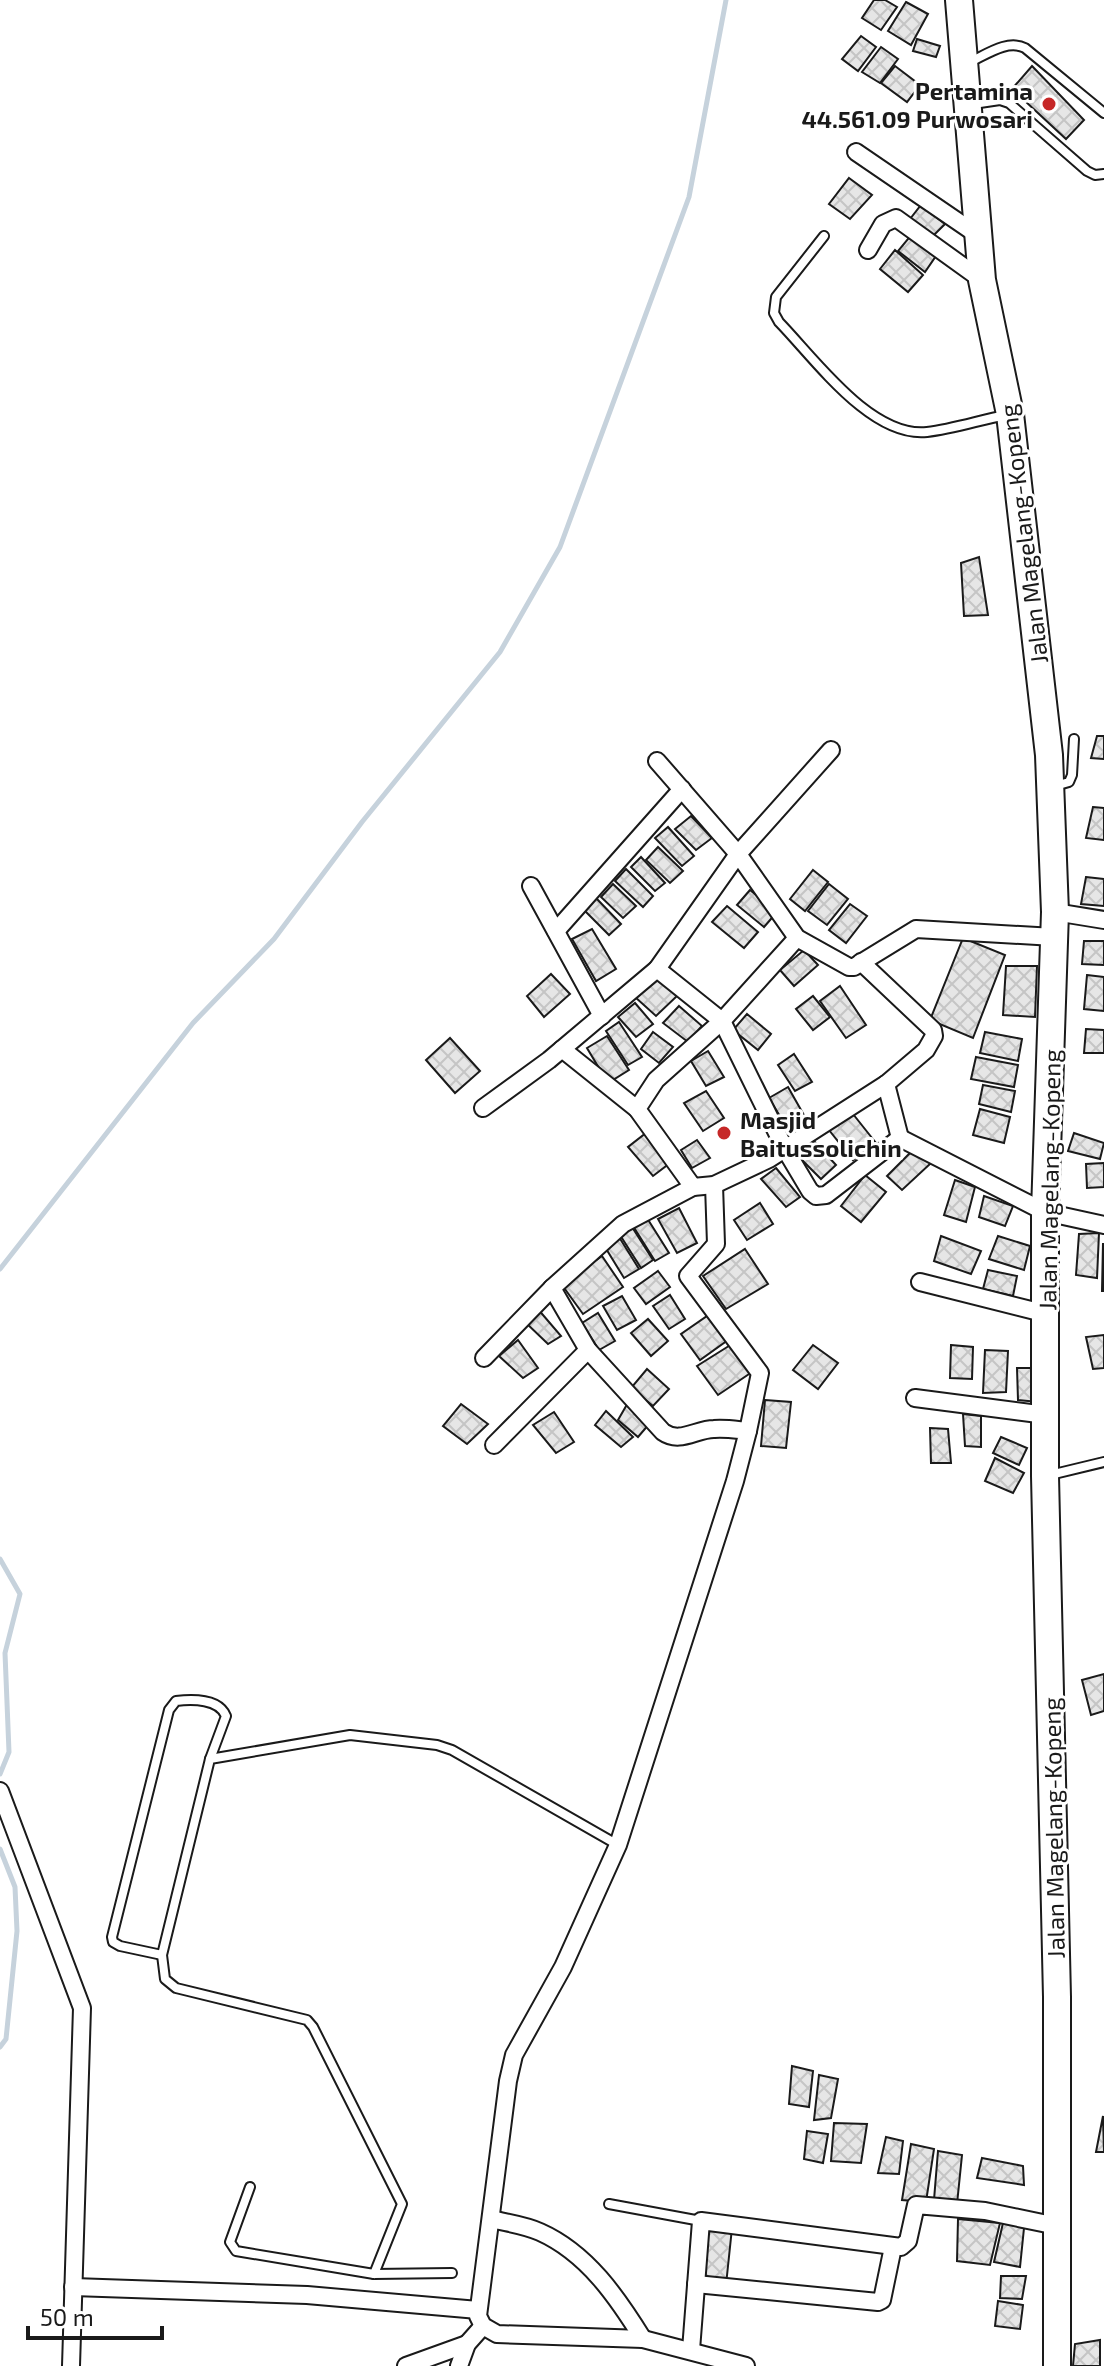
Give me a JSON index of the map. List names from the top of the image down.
{
  "streets": {
    "main road": ["Jalan Magelang-Kopeng"]
  },
  "places": ["Pertamina 44.561.09 Purwosari", "Masjid Baitussolichin"],
  "scale_bar": "50 m"
}
